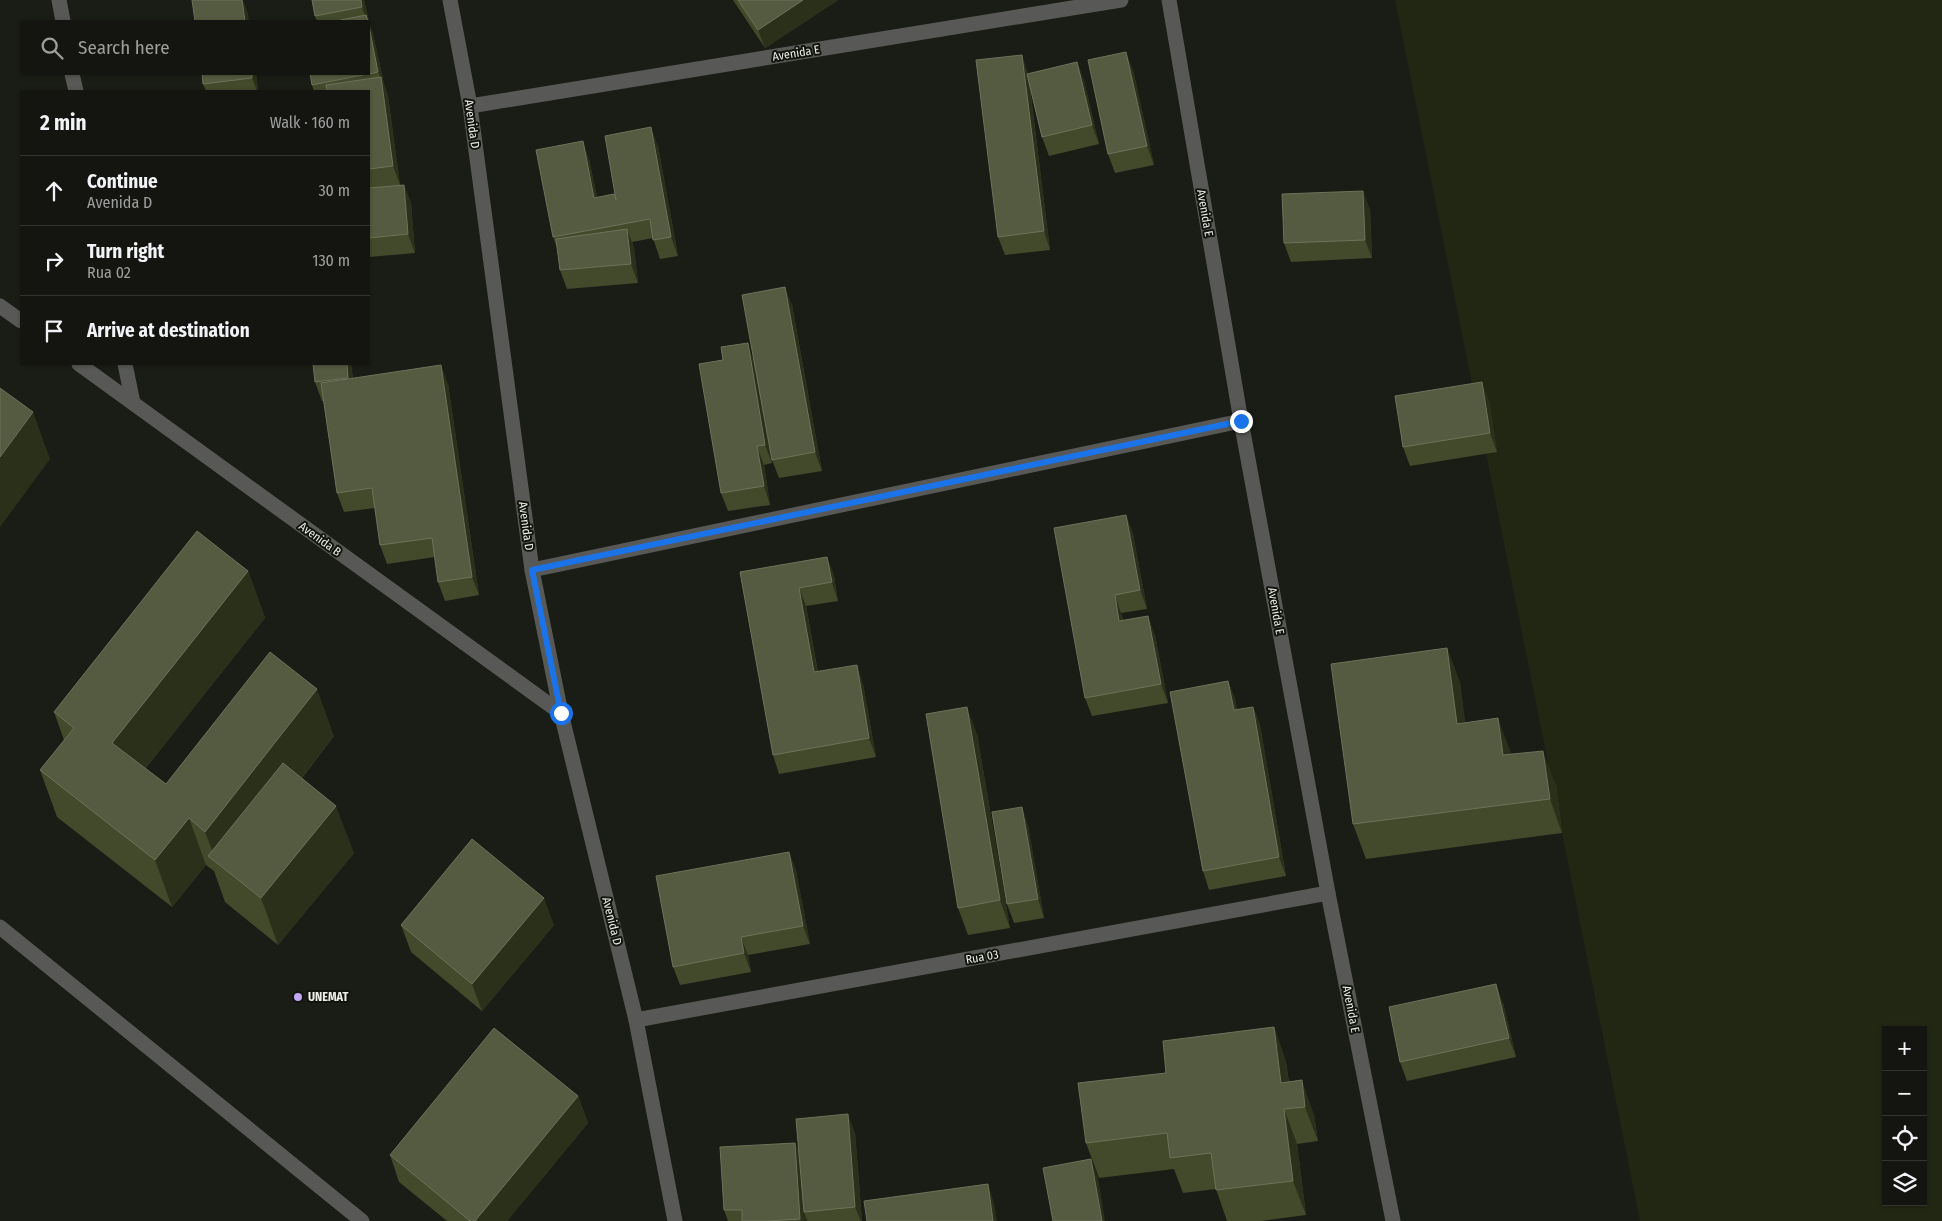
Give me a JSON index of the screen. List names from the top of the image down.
{
  "streets": {
    "street": [
      "Avenida E",
      "Avenida D",
      "Avenida B",
      "Rua 03"
    ]
  },
  "crossings": [
    ["Avenida E", "Avenida D"],
    ["Avenida E", "Rua 03"],
    ["Avenida D", "Avenida B"],
    ["Avenida D", "Rua 03"]
  ],
  "places": ["UNEMAT"],
  "page": {
    "search": "Search here",
    "heading": ["2 min", "Walk · 160 m"],
    "list": [
      ["Continue", "Avenida D", "30 m"],
      ["Turn right", "Rua 02", "130 m"],
      "Arrive at destination"
    ],
    "map_buttons": ["+", "−"]
  }
}
